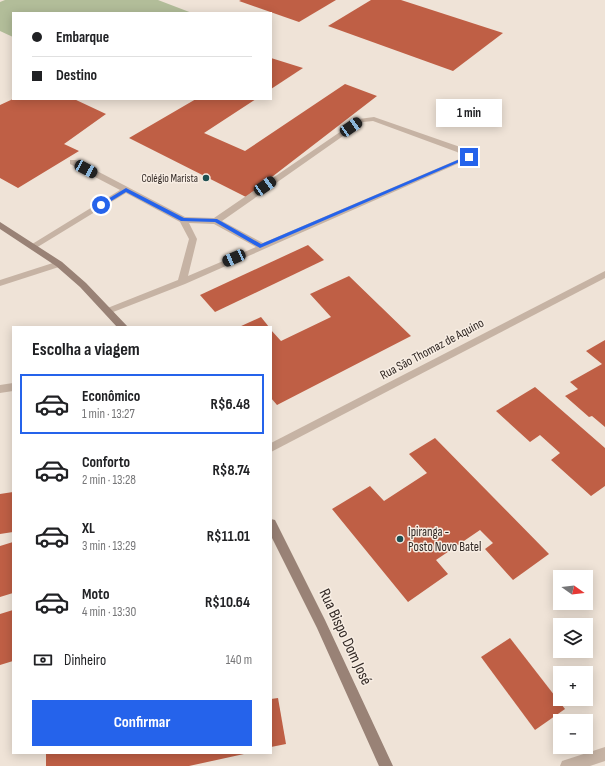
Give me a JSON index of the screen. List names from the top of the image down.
{
  "streets": {
    "main road": ["Rua Bispo Dom José"],
    "street": ["Rua São Thomaz de Aquino"]
  },
  "places": ["Colégio Marista", "Ipiranga - Posto Novo Batel"],
  "north": "right",
  "page": {
    "banner": ["Embarque", "Destino"],
    "bubble": "1 min",
    "heading": "Escolha a viagem",
    "list": [
      {
        "name": "Econômico",
        "note": "1 min · 13:27",
        "value": "R$6.48"
      },
      {
        "name": "Conforto",
        "note": "2 min · 13:28",
        "value": "R$8.74"
      },
      {
        "name": "XL",
        "note": "3 min · 13:29",
        "value": "R$11.01"
      },
      {
        "name": "Moto",
        "note": "4 min · 13:30",
        "value": "R$10.64"
      }
    ],
    "map_buttons": ["+", "−"],
    "pay": ["Dinheiro", "140 m"],
    "buttons": "Confirmar"
  }
}
